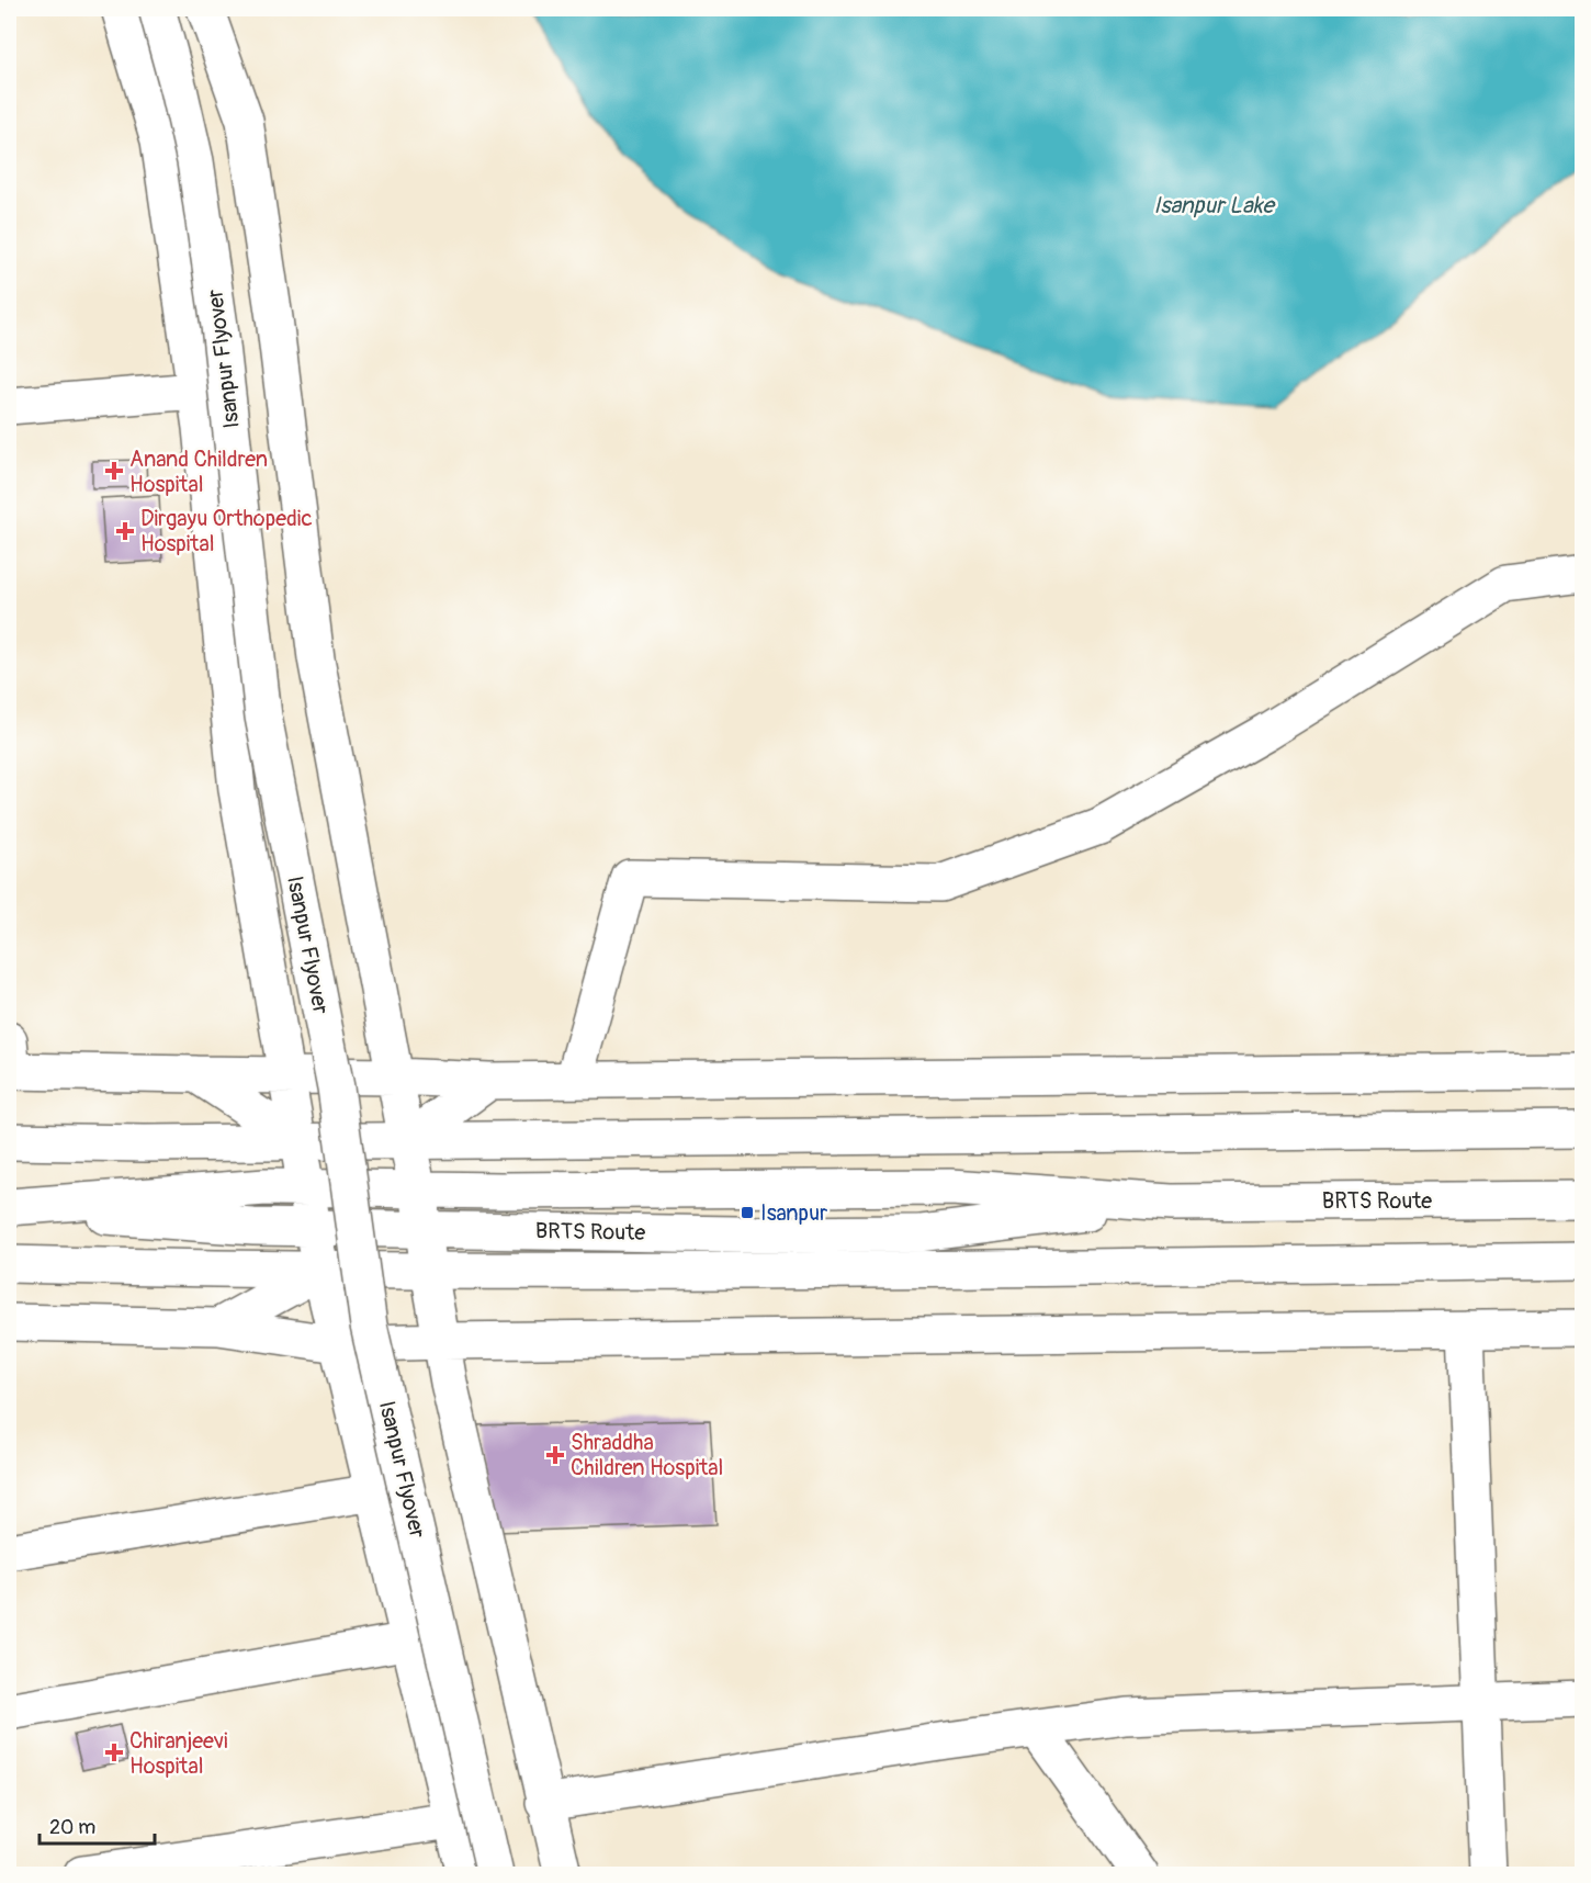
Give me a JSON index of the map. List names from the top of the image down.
{
  "streets": {
    "street": ["Isanpur Flyover", "BRTS Route"]
  },
  "water": ["Isanpur Lake"],
  "places": {
    "health": [
      "Anand Children Hospital",
      "Dirgayu Orthopedic Hospital",
      "Shraddha Children Hospital",
      "Chiranjeevi Hospital"
    ],
    "transit": ["Isanpur"]
  },
  "scale_bar": "20 m"
}
